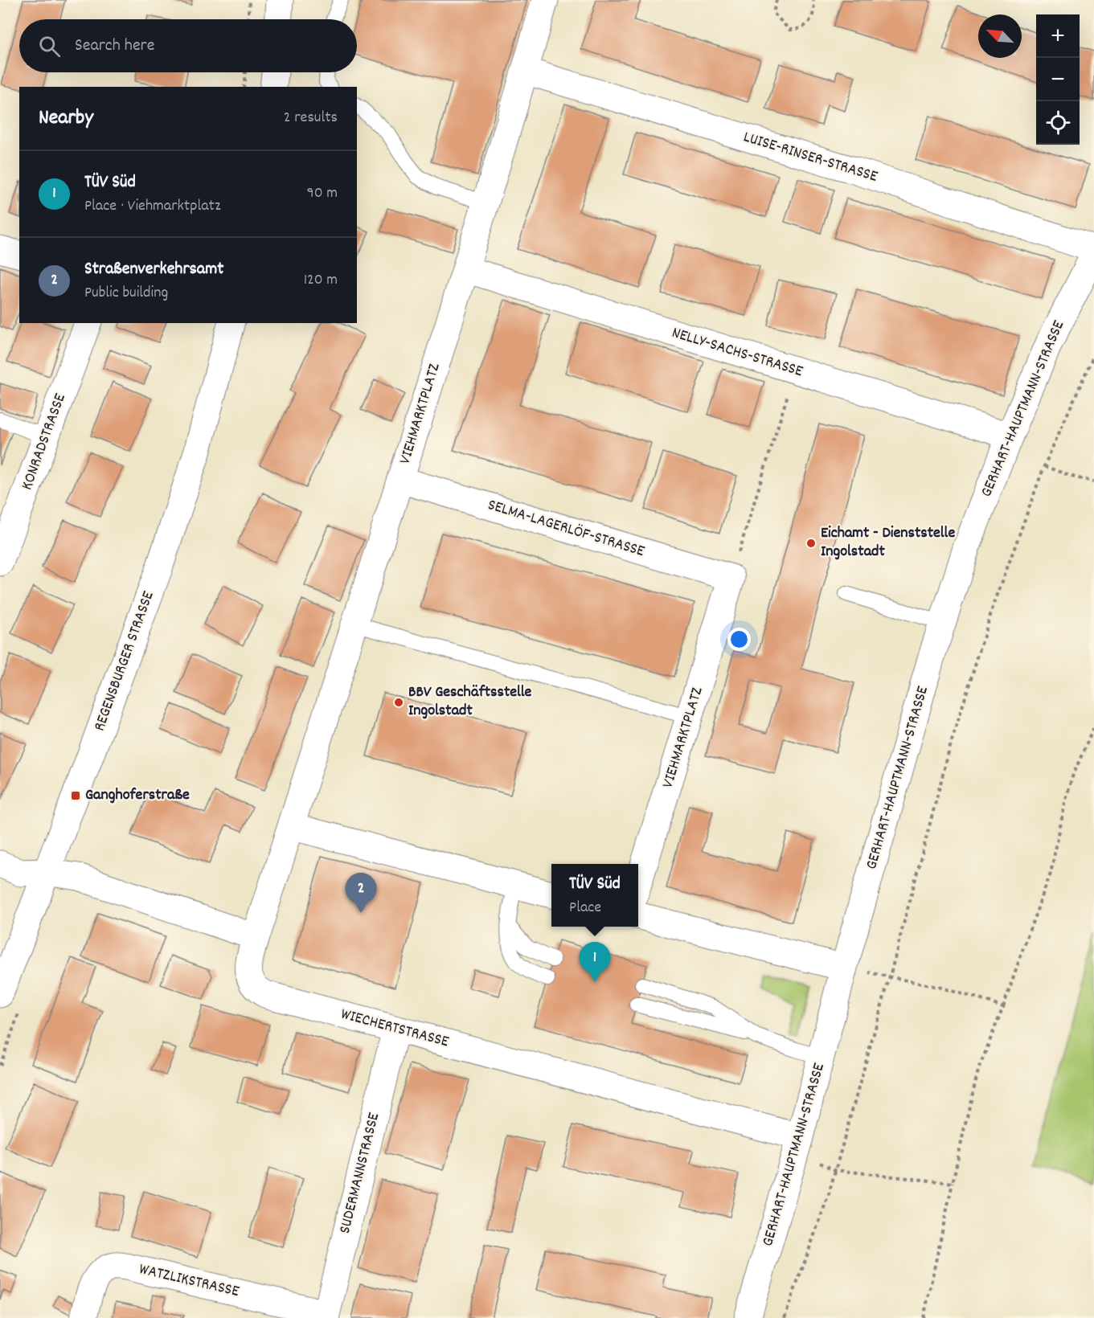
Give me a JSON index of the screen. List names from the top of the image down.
{
  "streets": {
    "street": [
      "LUISE-RINSER-STRASSE",
      "NELLY-SACHS-STRASSE",
      "GERHART-HAUPTMANN-STRASSE",
      "VIEHMARKTPLATZ",
      "KONRADSTRASSE",
      "SELMA-LAGERLÖF-STRASSE",
      "REGENSBURGER STRASSE",
      "WIECHERTSTRASSE",
      "SUDERMANNSTRASSE",
      "WATZLIKSTRASSE"
    ]
  },
  "crossings": [
    ["LUISE-RINSER-STRASSE", "VIEHMARKTPLATZ"],
    ["NELLY-SACHS-STRASSE", "GERHART-HAUPTMANN-STRASSE"],
    ["NELLY-SACHS-STRASSE", "VIEHMARKTPLATZ"],
    ["GERHART-HAUPTMANN-STRASSE", "WIECHERTSTRASSE"],
    ["VIEHMARKTPLATZ", "SELMA-LAGERLÖF-STRASSE"],
    ["VIEHMARKTPLATZ", "WIECHERTSTRASSE"],
    ["WIECHERTSTRASSE", "SUDERMANNSTRASSE"],
    ["SUDERMANNSTRASSE", "WATZLIKSTRASSE"]
  ],
  "places": {
    "other": ["Eichamt - Dienststelle Ingolstadt", "BBV Geschäftsstelle Ingolstadt"],
    "transit": ["Ganghoferstraße"]
  },
  "north": "top left",
  "page": {
    "map_buttons": ["+", "−"],
    "search": "Search here",
    "heading": ["Nearby", "2 results"],
    "list": [
      {
        "mark": "1",
        "name": "TÜV Süd",
        "note": "Place · Viehmarktplatz",
        "value": "90 m"
      },
      {
        "mark": "2",
        "name": "Straßenverkehrsamt",
        "note": "Public building",
        "value": "120 m"
      }
    ],
    "popup": ["TÜV Süd", "Place"],
    "pins": ["2", "1"]
  }
}
